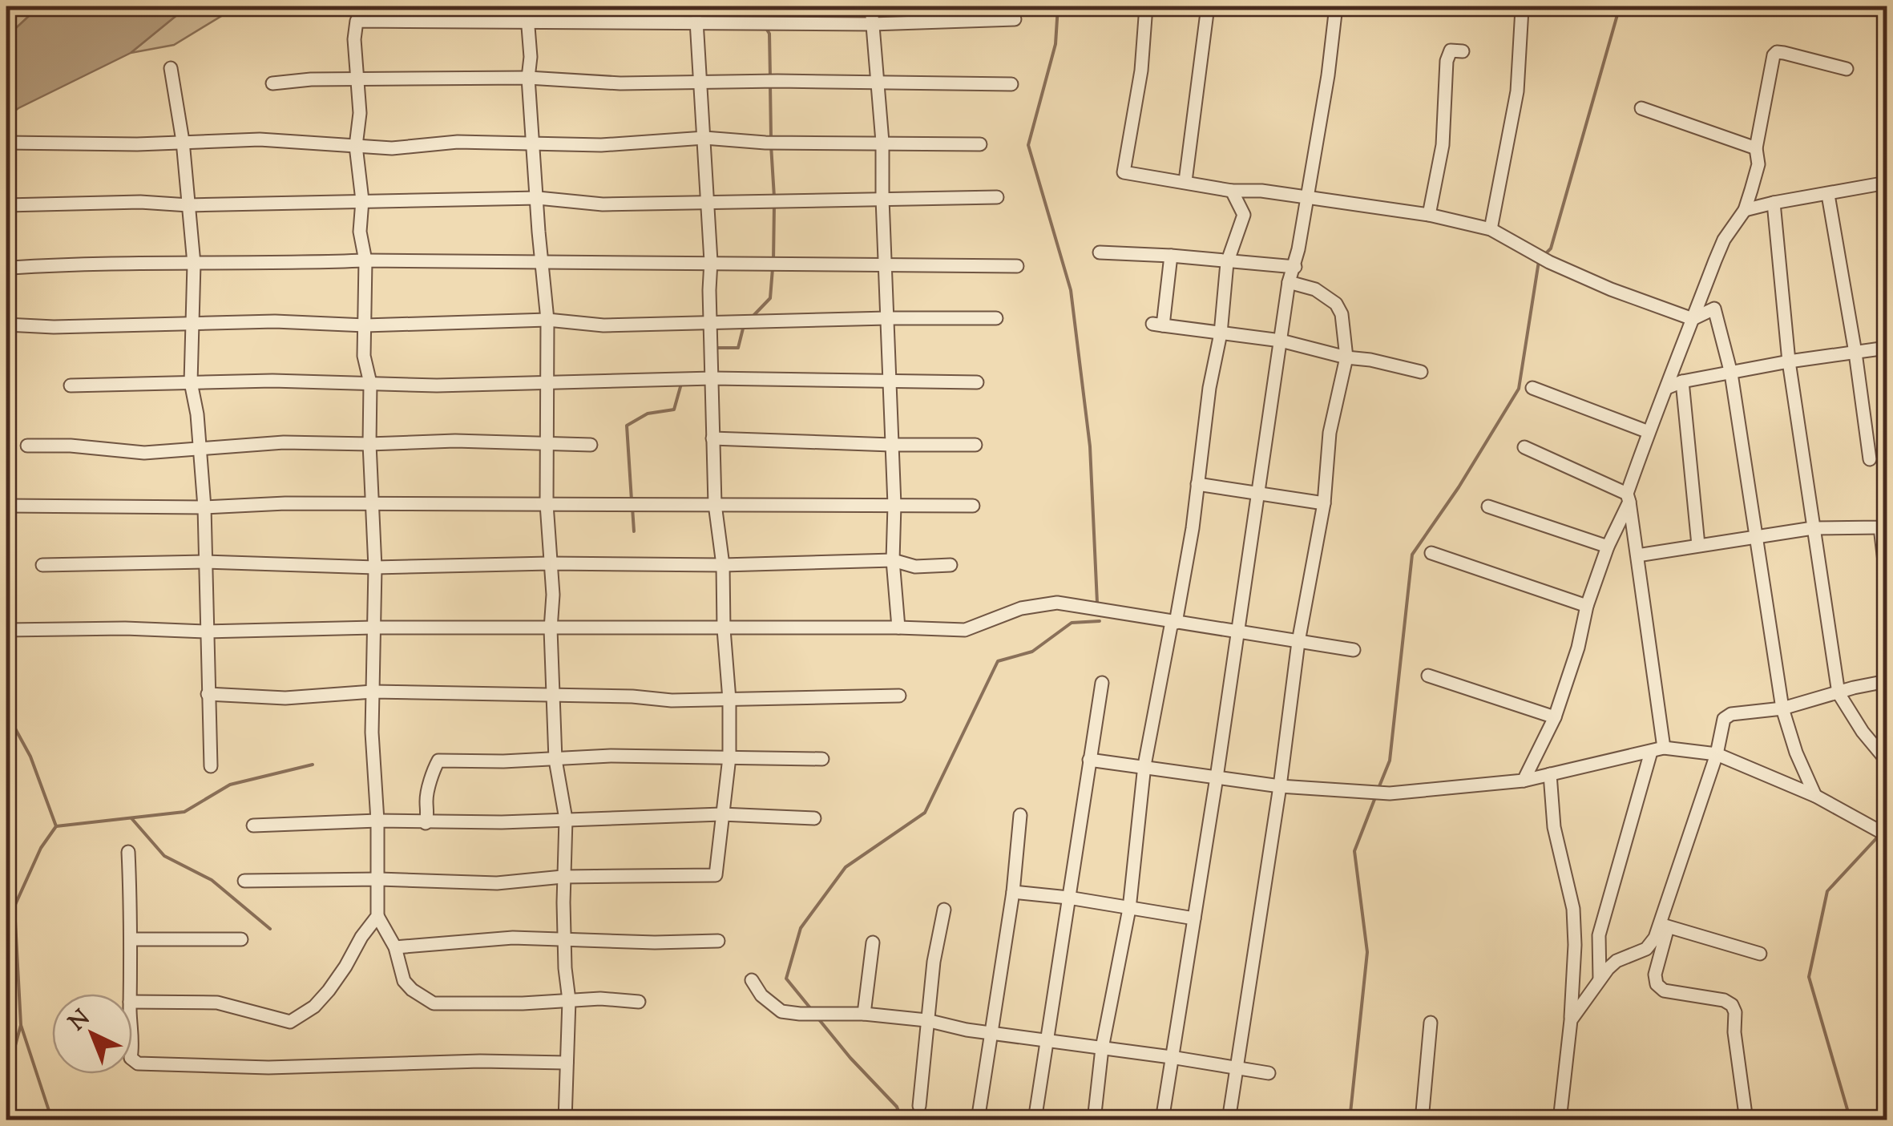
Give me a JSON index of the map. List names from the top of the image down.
{
  "north": "top left"
}
